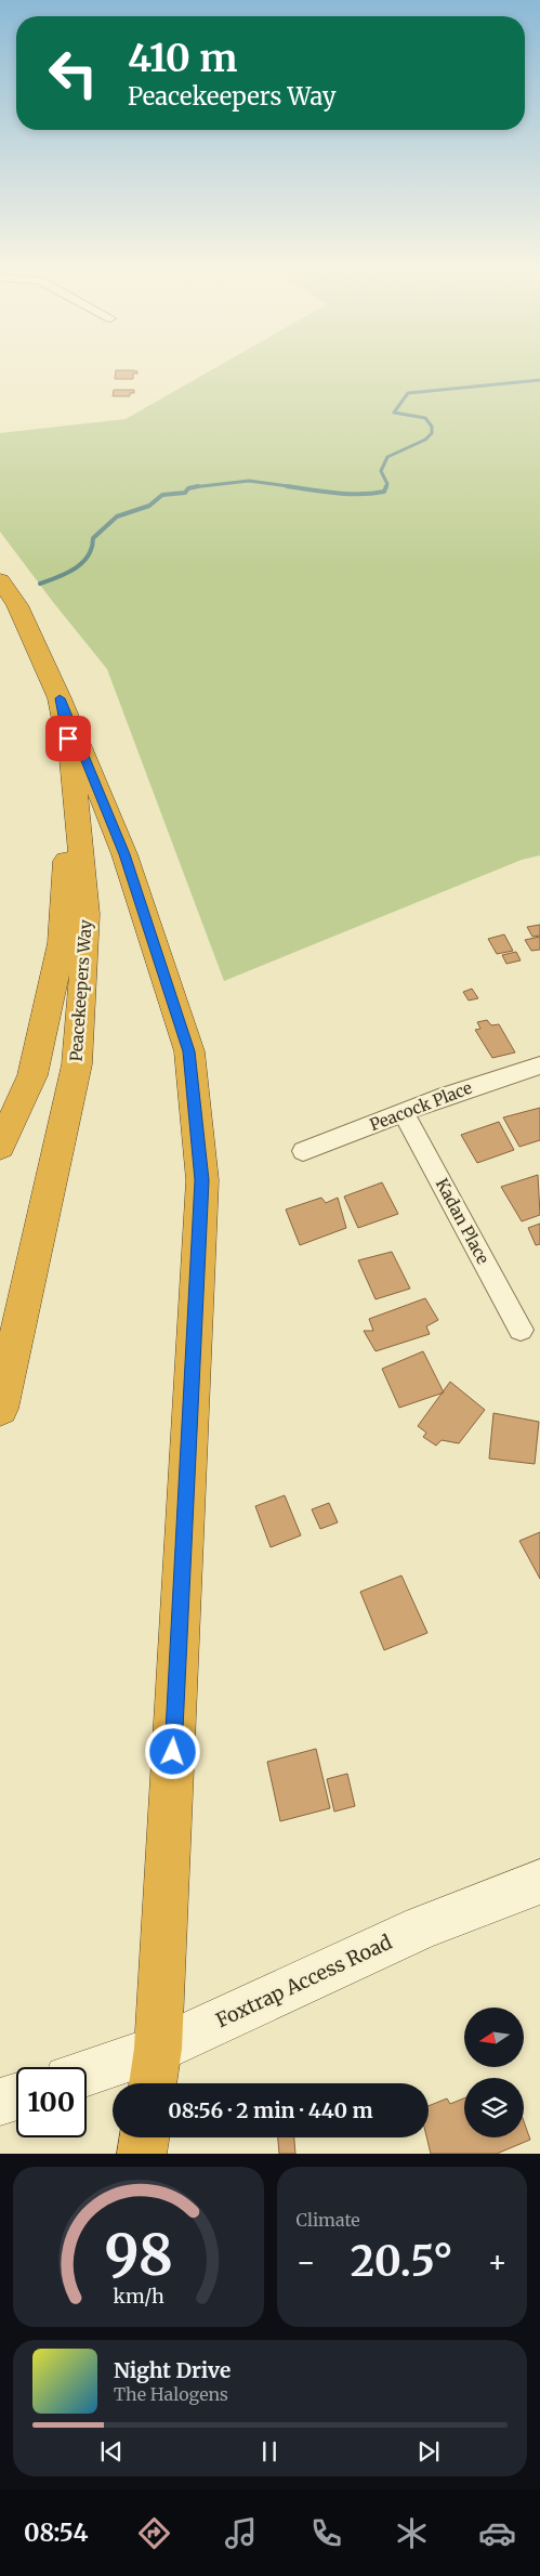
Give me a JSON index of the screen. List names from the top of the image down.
{
  "streets": {
    "highway": ["Peacekeepers Way"],
    "main road": ["Foxtrap Access Road"],
    "street": ["Peacock Place", "Kadan Place"]
  },
  "crossings": [
    ["Peacock Place", "Kadan Place"]
  ],
  "north": "left",
  "page": {
    "turn": ["410 m", "Peacekeepers Way"],
    "limit": "100",
    "trip": "08:56 · 2 min · 440 m",
    "tile": "Climate",
    "heat": ["−", "20.5°", "+"],
    "song": ["Night Drive", "The Halogens"],
    "tabs": "08:54",
    "gauge": ["98", "km/h"]
  }
}
